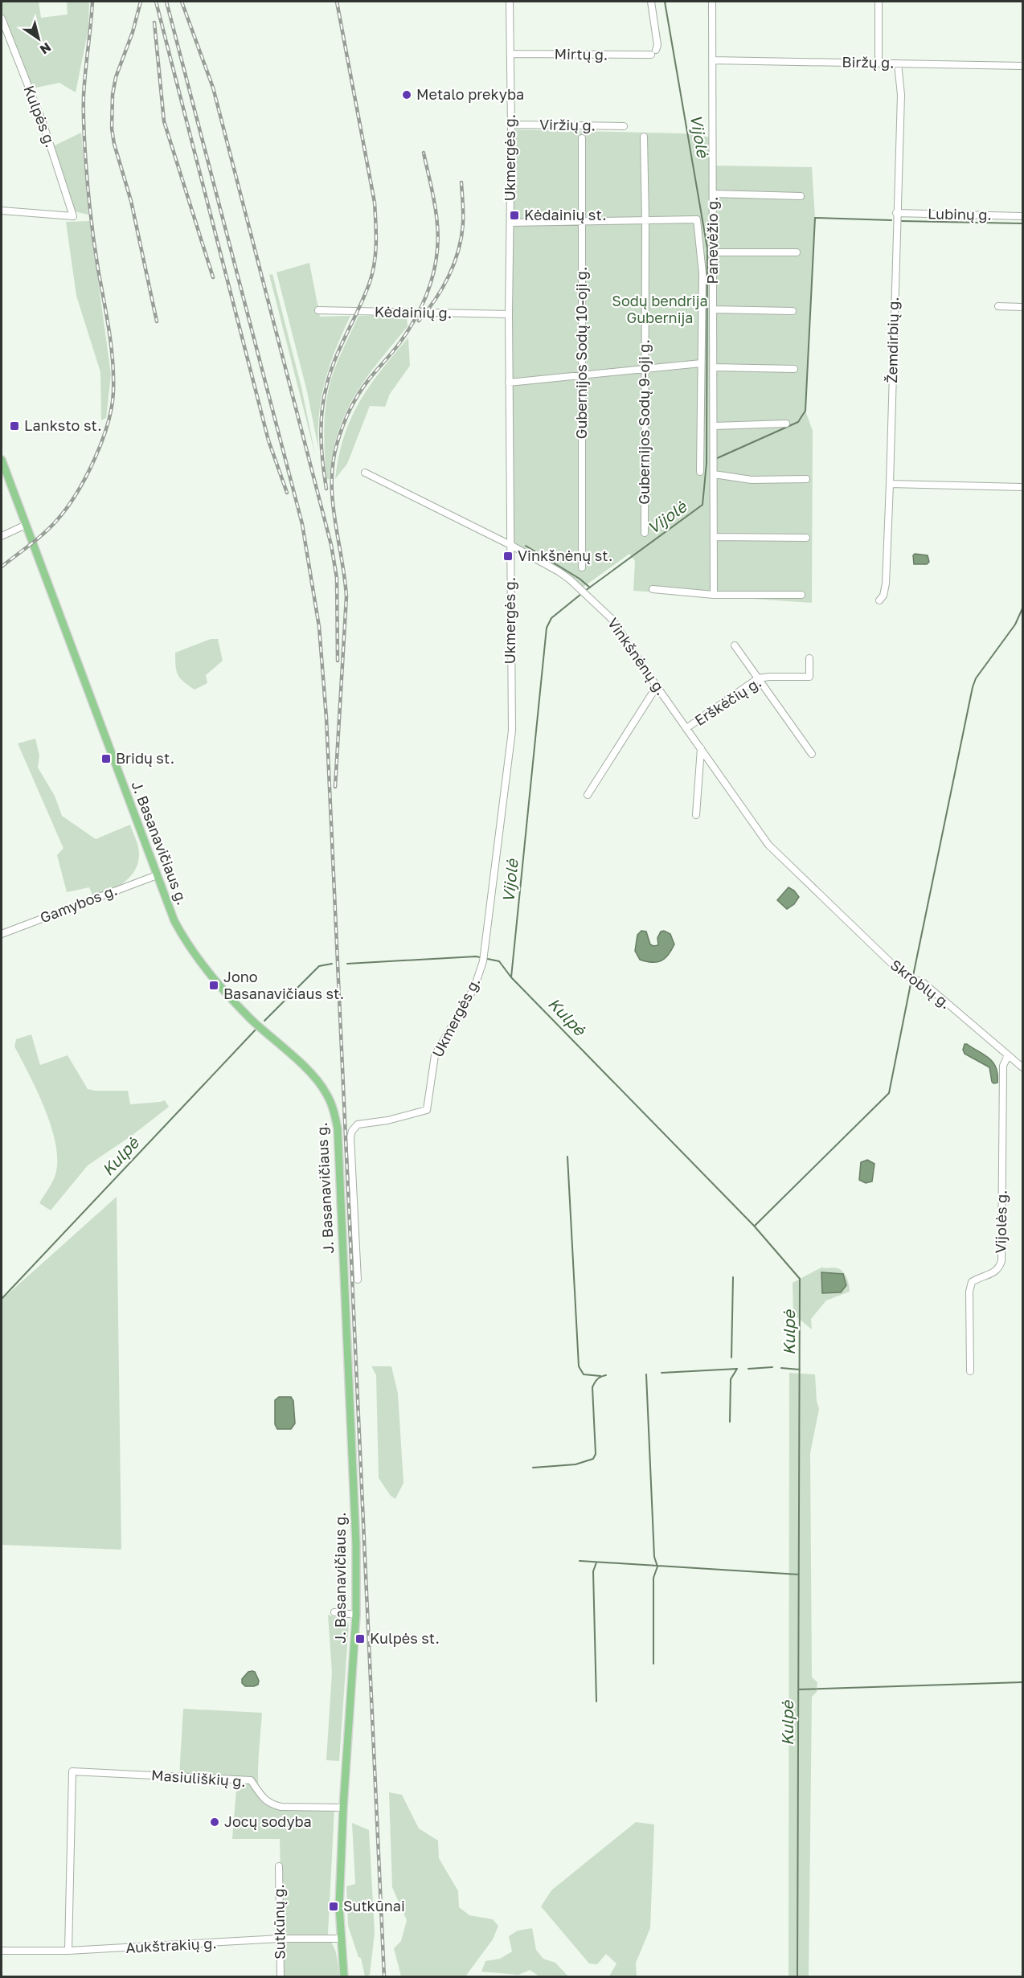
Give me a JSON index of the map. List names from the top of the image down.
{
  "streets": {
    "main road": ["J. Basanavičiaus g."],
    "street": [
      "Mirtų g.",
      "Biržų g.",
      "Kulpės g.",
      "Viržių g.",
      "Ukmergės g.",
      "Lubinų g.",
      "Panevėžio g.",
      "Kėdainių g.",
      "Žemdirbių g.",
      "Gubernijos Sodų 10-oji g.",
      "Gubernijos Sodų 9-oji g.",
      "Vinkšnėnų g.",
      "Erškėčių g.",
      "Gamybos g.",
      "Skroblų g.",
      "Vijolės g.",
      "Masiuliškių g.",
      "Sutkūnų g.",
      "Aukštrakių g."
    ]
  },
  "crossings": [
    ["Mirtų g.", "Ukmergės g."],
    ["Biržų g.", "Panevėžio g."],
    ["Biržų g.", "Žemdirbių g."],
    ["Viržių g.", "Ukmergės g."],
    ["Ukmergės g.", "Kėdainių g."],
    ["Ukmergės g.", "Vinkšnėnų g."],
    ["Lubinų g.", "Žemdirbių g."],
    ["Vinkšnėnų g.", "Erškėčių g."],
    ["Vinkšnėnų g.", "Skroblų g."],
    ["J. Basanavičiaus g.", "Gamybos g."],
    ["J. Basanavičiaus g.", "Masiuliškių g."],
    ["J. Basanavičiaus g.", "Aukštrakių g."],
    ["Skroblų g.", "Vijolės g."],
    ["Masiuliškių g.", "Aukštrakių g."],
    ["Sutkūnų g.", "Aukštrakių g."]
  ],
  "water": ["Vijolė", "Kulpė"],
  "parks": ["Sodų bendrija Gubernija"],
  "places": {
    "other": ["Metalo prekyba", "Jocų sodyba"],
    "transit": [
      "Kėdainių st.",
      "Lanksto st.",
      "Vinkšnėnų st.",
      "Bridų st.",
      "Jono Basanavičiaus st.",
      "Kulpės st.",
      "Sutkūnai"
    ]
  },
  "north": "bottom right"
}
